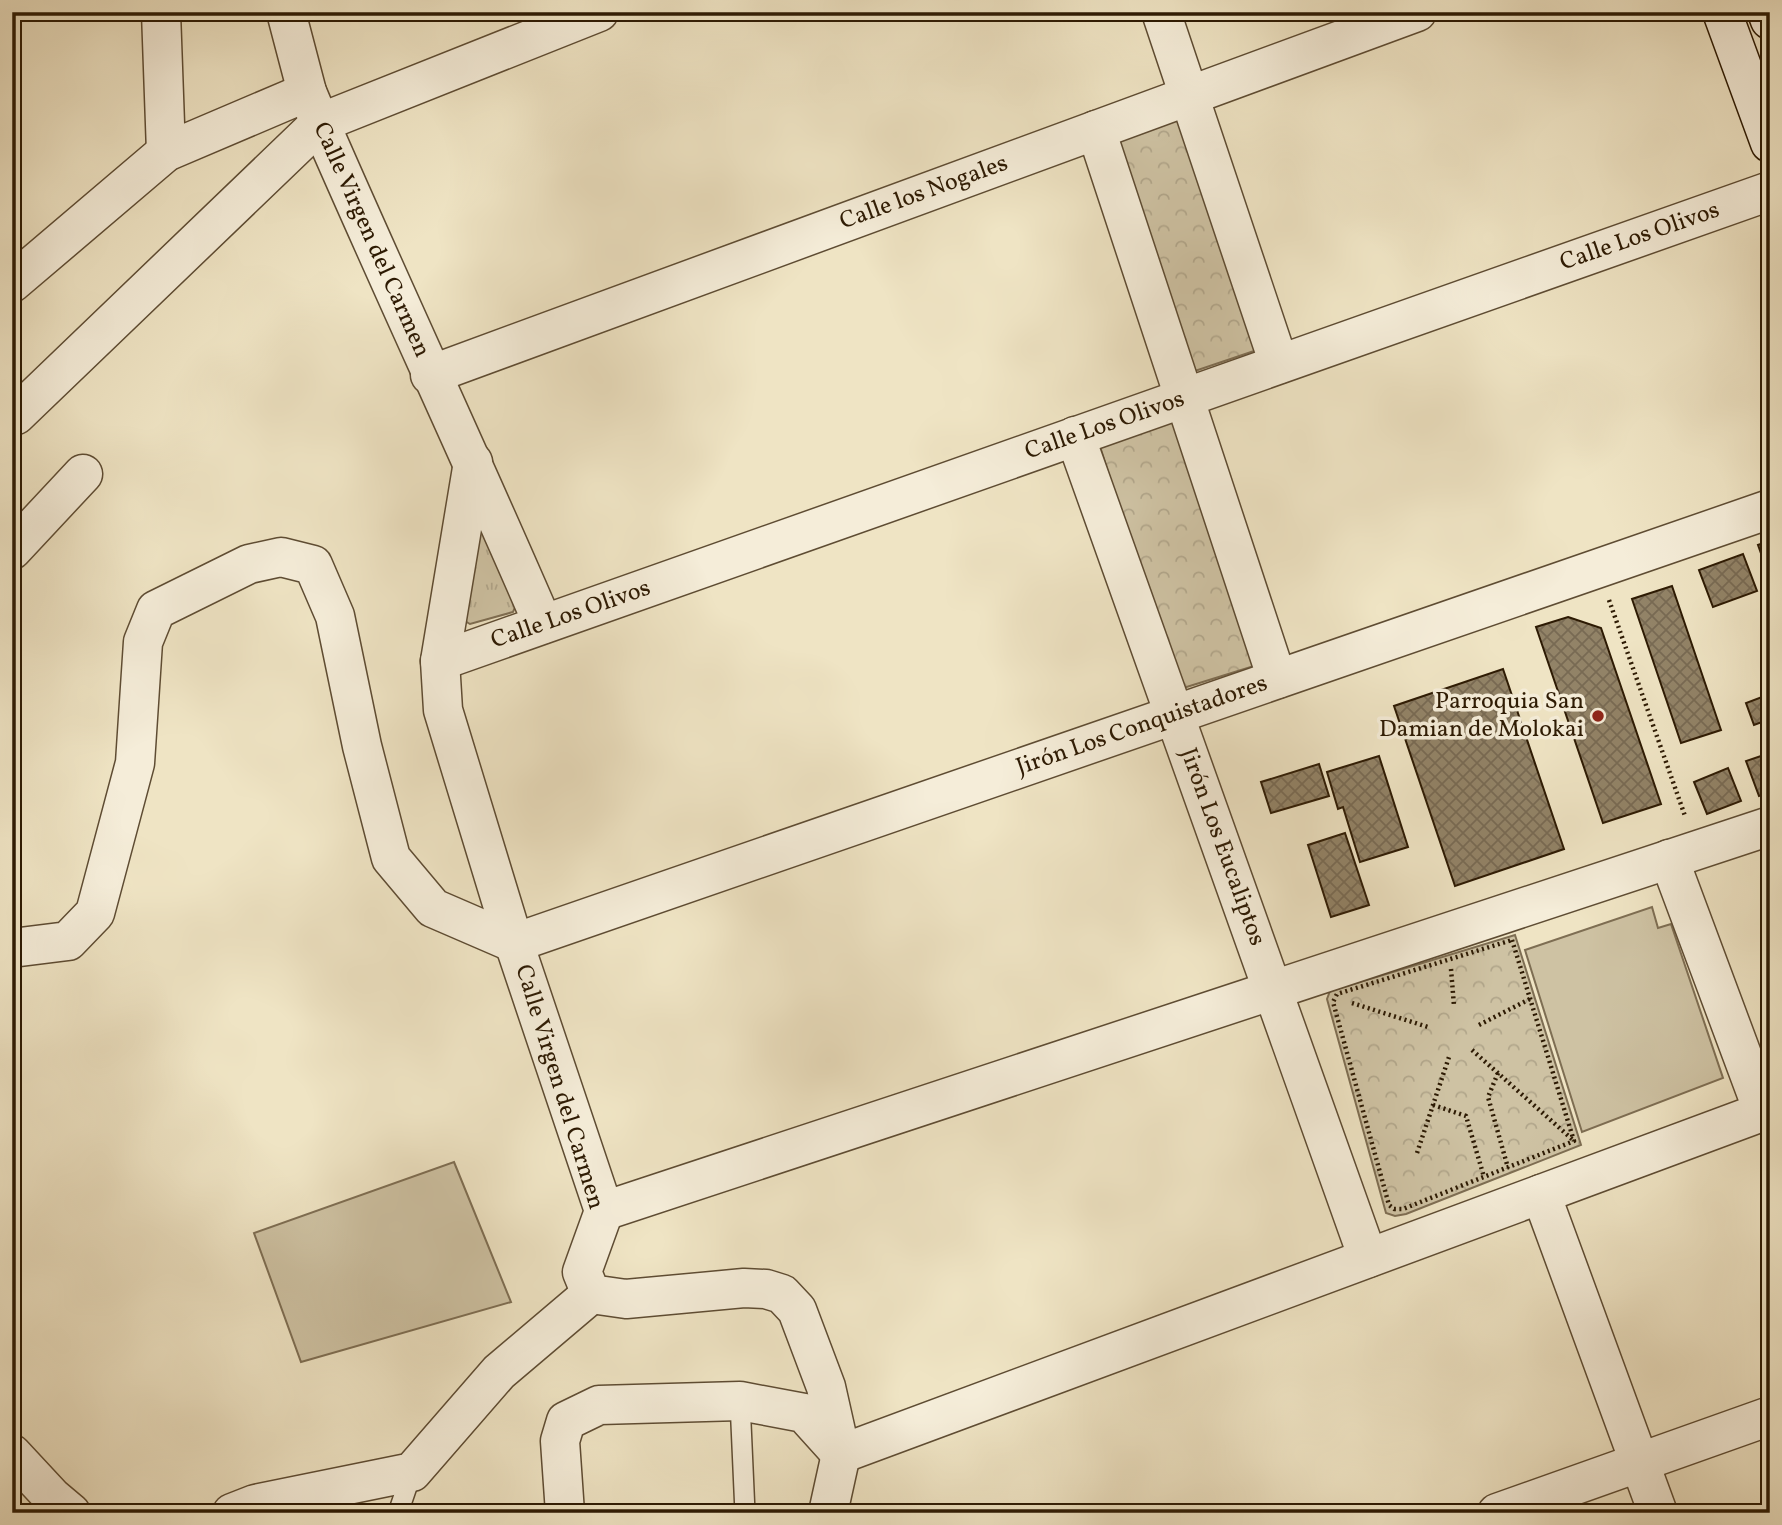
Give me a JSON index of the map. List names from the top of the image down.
{
  "streets": {
    "street": [
      "Calle los Nogales",
      "Calle Los Olivos",
      "Calle Virgen del Carmen",
      "Jirón Los Conquistadores",
      "Jirón Los Eucaliptos"
    ]
  },
  "crossings": [
    ["Calle los Nogales", "Calle Virgen del Carmen"],
    ["Calle Los Olivos", "Calle Virgen del Carmen"],
    ["Calle Los Olivos", "Jirón Los Eucaliptos"],
    ["Calle Virgen del Carmen", "Jirón Los Conquistadores"],
    ["Jirón Los Conquistadores", "Jirón Los Eucaliptos"]
  ],
  "places": ["Parroquia San Damian de Molokai"]
}
